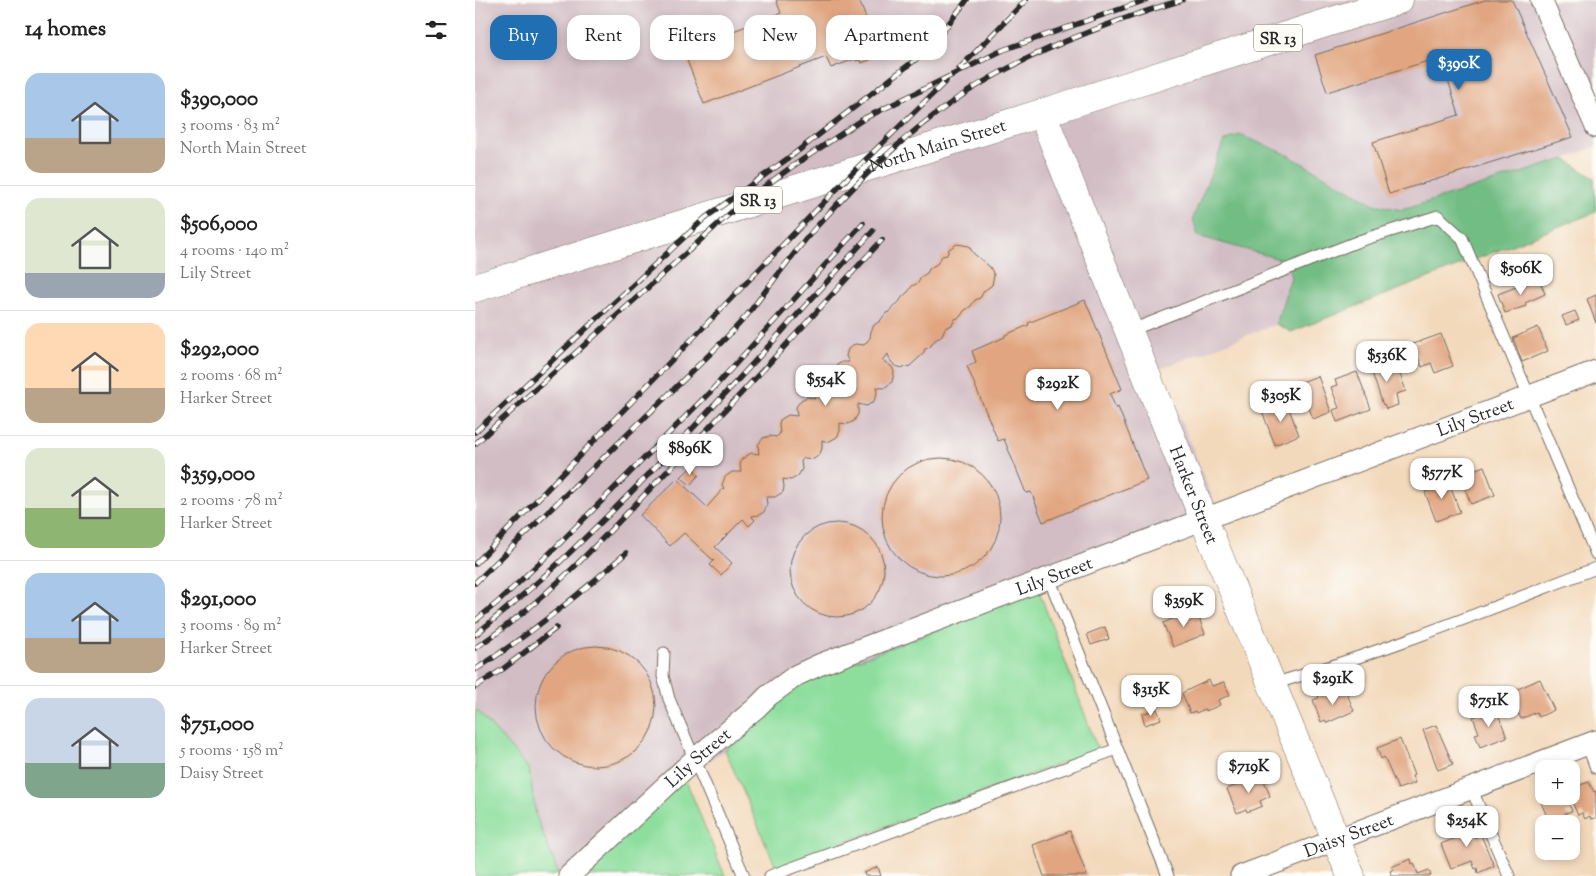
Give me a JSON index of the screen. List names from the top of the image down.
{
  "streets": {
    "main road": ["SR 13", "North Main Street", "Harker Street"],
    "street": ["Lily Street", "Daisy Street"]
  },
  "crossings": [
    ["North Main Street", "Harker Street"],
    ["Lily Street", "Harker Street"],
    ["Harker Street", "Daisy Street"]
  ],
  "page": {
    "heading": "14 homes",
    "chip": [
      "Buy",
      "Rent",
      "Filters",
      "New",
      "Apartment"
    ],
    "price": [
      "$390K",
      "$506K",
      "$536K",
      "$554K",
      "$292K",
      "$305K",
      "$896K",
      "$577K",
      "$359K",
      "$291K",
      "$315K",
      "$751K",
      "$719K",
      "$254K"
    ],
    "list": [
      {
        "name": "$390,000",
        "note": "3 rooms · 83 m² · North Main Street"
      },
      {
        "name": "$506,000",
        "note": "4 rooms · 140 m² · Lily Street"
      },
      {
        "name": "$292,000",
        "note": "2 rooms · 68 m² · Harker Street"
      },
      {
        "name": "$359,000",
        "note": "2 rooms · 78 m² · Harker Street"
      },
      {
        "name": "$291,000",
        "note": "3 rooms · 89 m² · Harker Street"
      },
      {
        "name": "$751,000",
        "note": "5 rooms · 158 m² · Daisy Street"
      }
    ],
    "map_buttons": ["+", "−"]
  }
}
